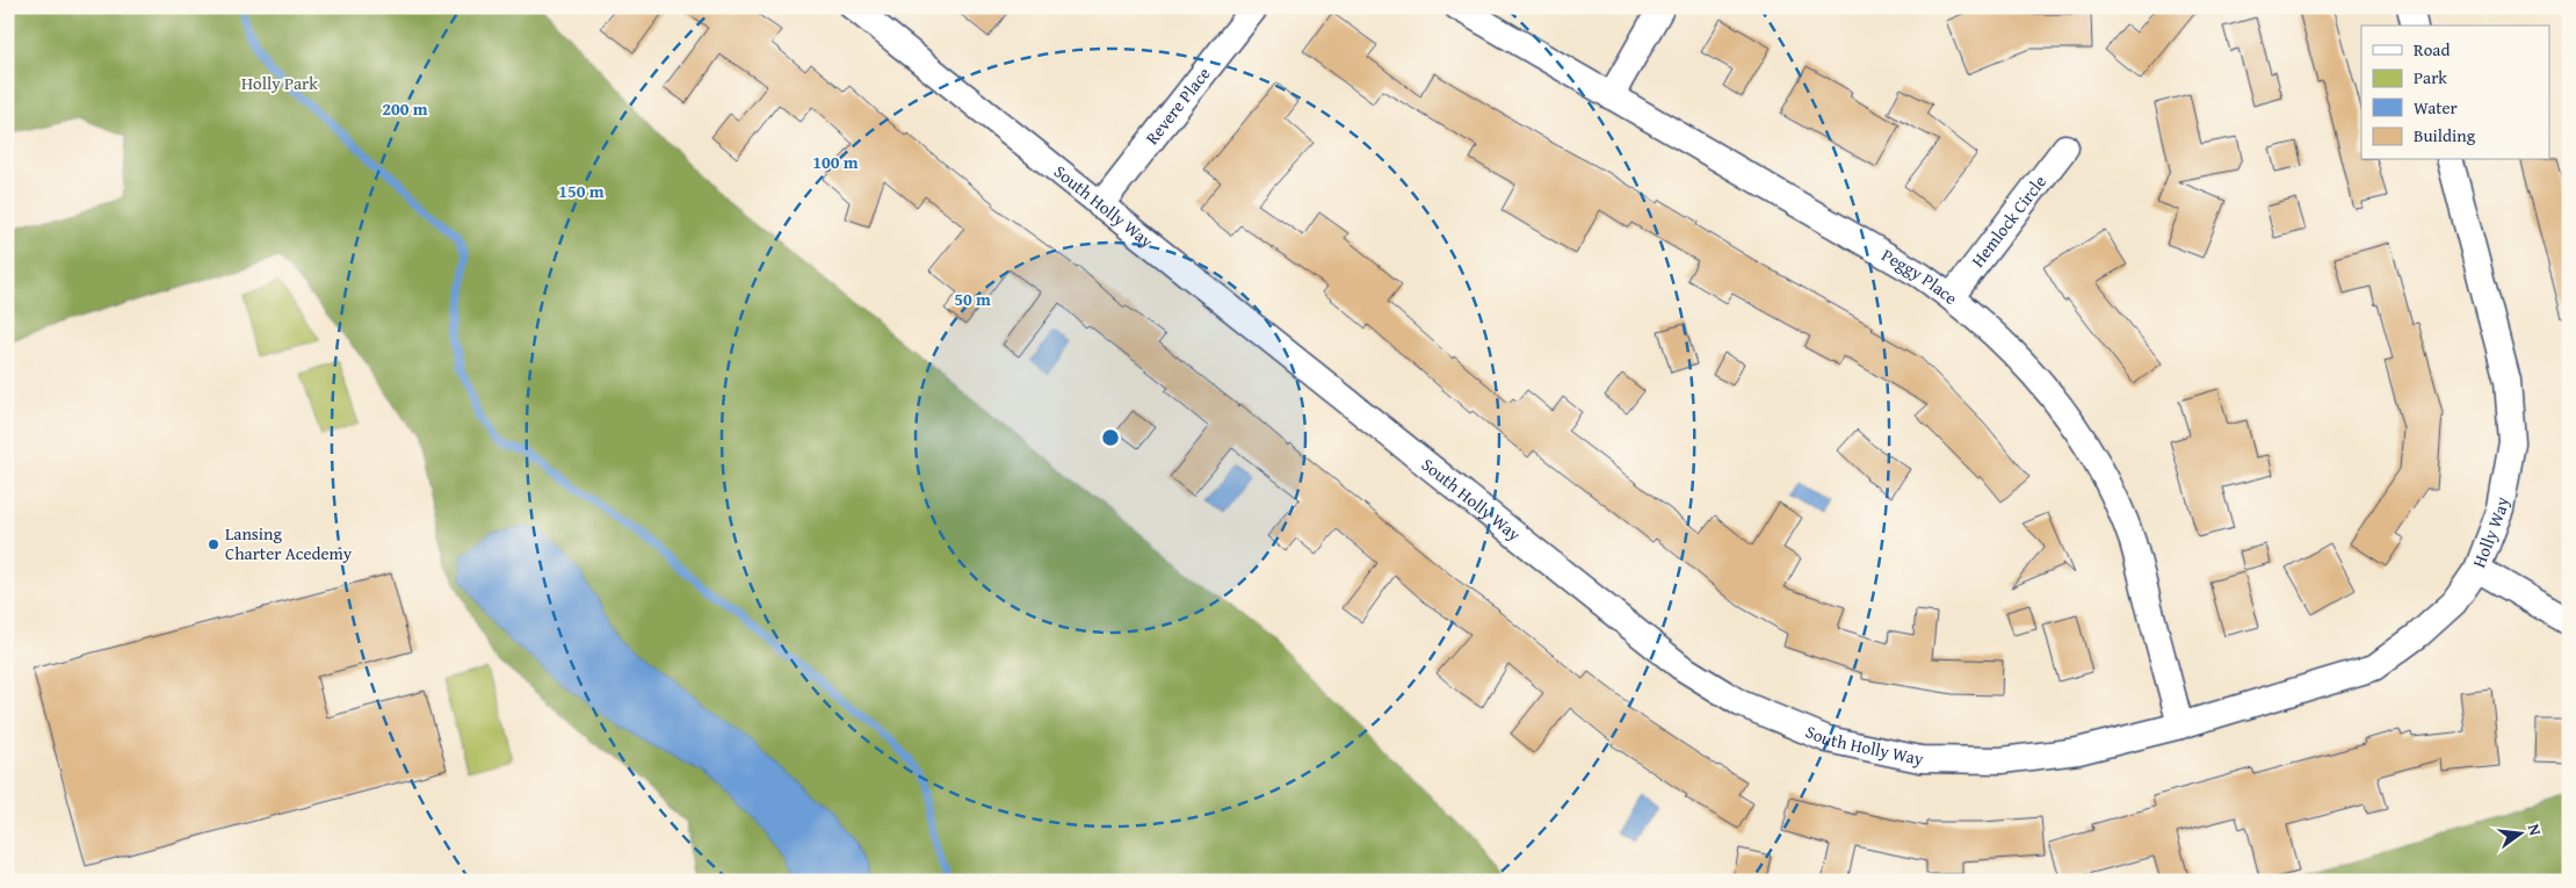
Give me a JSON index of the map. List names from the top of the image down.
{
  "streets": {
    "street": [
      "Revere Place",
      "South Holly Way",
      "Hemlock Circle",
      "Peggy Place",
      "Holly Way"
    ]
  },
  "crossings": [
    ["Revere Place", "South Holly Way"],
    ["South Holly Way", "Peggy Place"],
    ["South Holly Way", "Holly Way"],
    ["Hemlock Circle", "Peggy Place"],
    ["Peggy Place", "Holly Way"]
  ],
  "parks": ["Holly Park"],
  "places": ["Lansing Charter Acedemy"],
  "legend": [
    "Road",
    "Park",
    "Water",
    "Building"
  ],
  "north": "right",
  "rings": [
    "200 m",
    "100 m",
    "150 m",
    "50 m"
  ]
}
